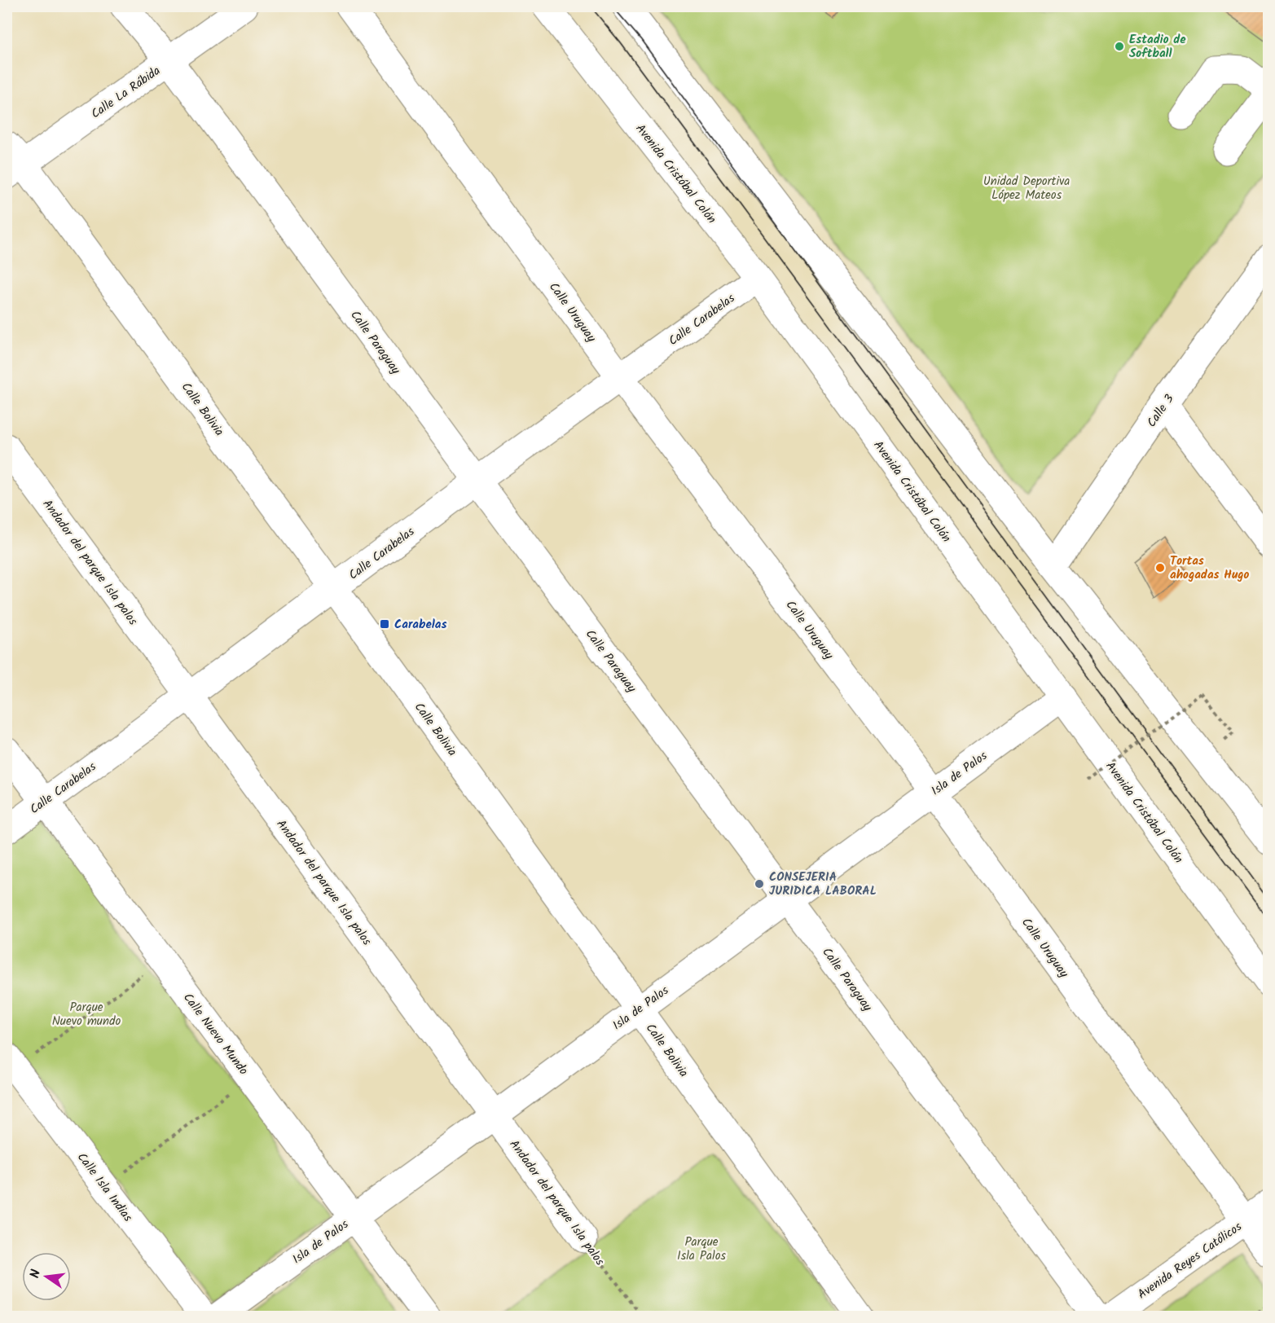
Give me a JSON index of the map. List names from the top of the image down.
{
  "streets": {
    "street": [
      "Calle La Rábida",
      "Avenida Cristóbal Colón",
      "Calle Uruguay",
      "Calle Carabelas",
      "Calle Paraguay",
      "Calle Bolivia",
      "Calle 3",
      "Andador del parque Isla palos",
      "Isla de Palos",
      "Calle Nuevo Mundo",
      "Calle Isla Indias",
      "Avenida Reyes Católicos"
    ]
  },
  "crossings": [
    ["Calle La Rábida", "Calle Paraguay"],
    ["Calle La Rábida", "Calle Bolivia"],
    ["Avenida Cristóbal Colón", "Calle Carabelas"],
    ["Avenida Cristóbal Colón", "Isla de Palos"],
    ["Calle Uruguay", "Calle Carabelas"],
    ["Calle Uruguay", "Isla de Palos"],
    ["Calle Uruguay", "Avenida Reyes Católicos"],
    ["Calle Carabelas", "Calle Paraguay"],
    ["Calle Carabelas", "Calle Bolivia"],
    ["Calle Carabelas", "Andador del parque Isla palos"],
    ["Calle Carabelas", "Calle Nuevo Mundo"],
    ["Calle Paraguay", "Isla de Palos"],
    ["Calle Bolivia", "Isla de Palos"],
    ["Andador del parque Isla palos", "Isla de Palos"],
    ["Isla de Palos", "Calle Nuevo Mundo"]
  ],
  "parks": ["Unidad Deportiva López Mateos", "Parque Nuevo mundo", "Parque Isla Palos"],
  "places": {
    "other": ["Estadio de Softball", "Tortas ahogadas Hugo", "CONSEJERIA JURIDICA LABORAL"],
    "transit": ["Carabelas"]
  },
  "north": "left"
}
